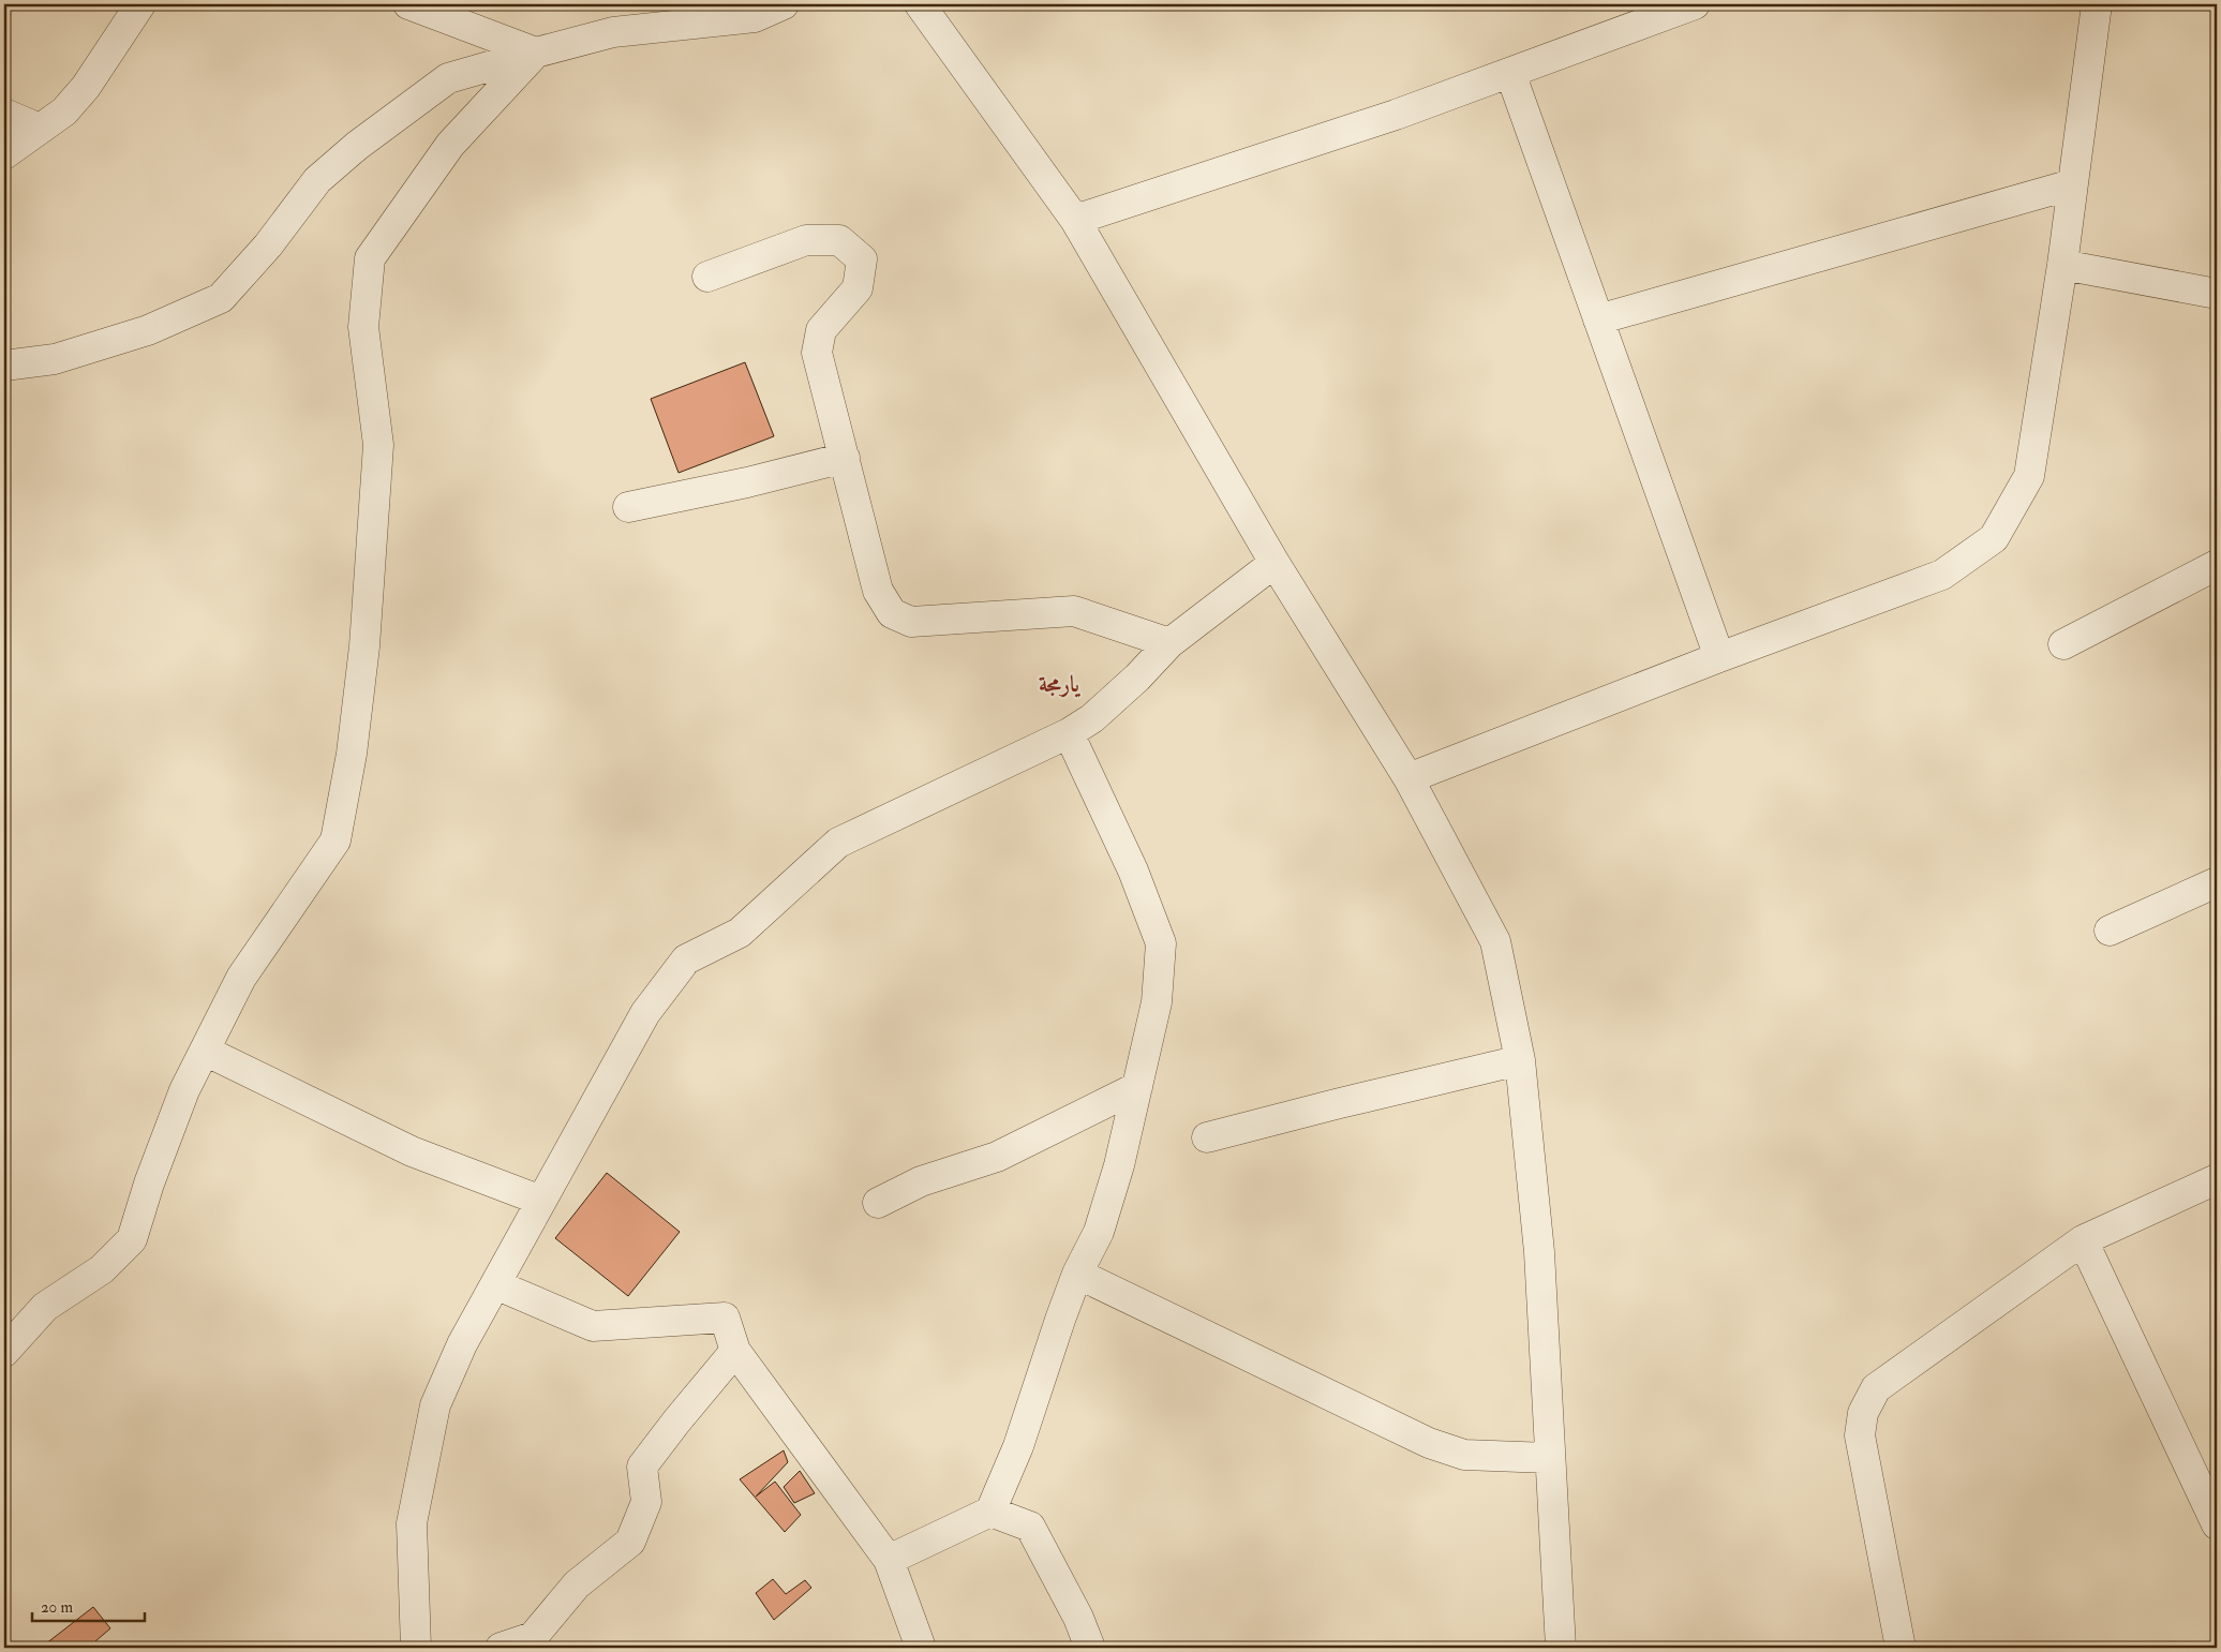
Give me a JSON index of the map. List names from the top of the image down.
{
  "districts": ["يارمجة"],
  "scale_bar": "20 m"
}
